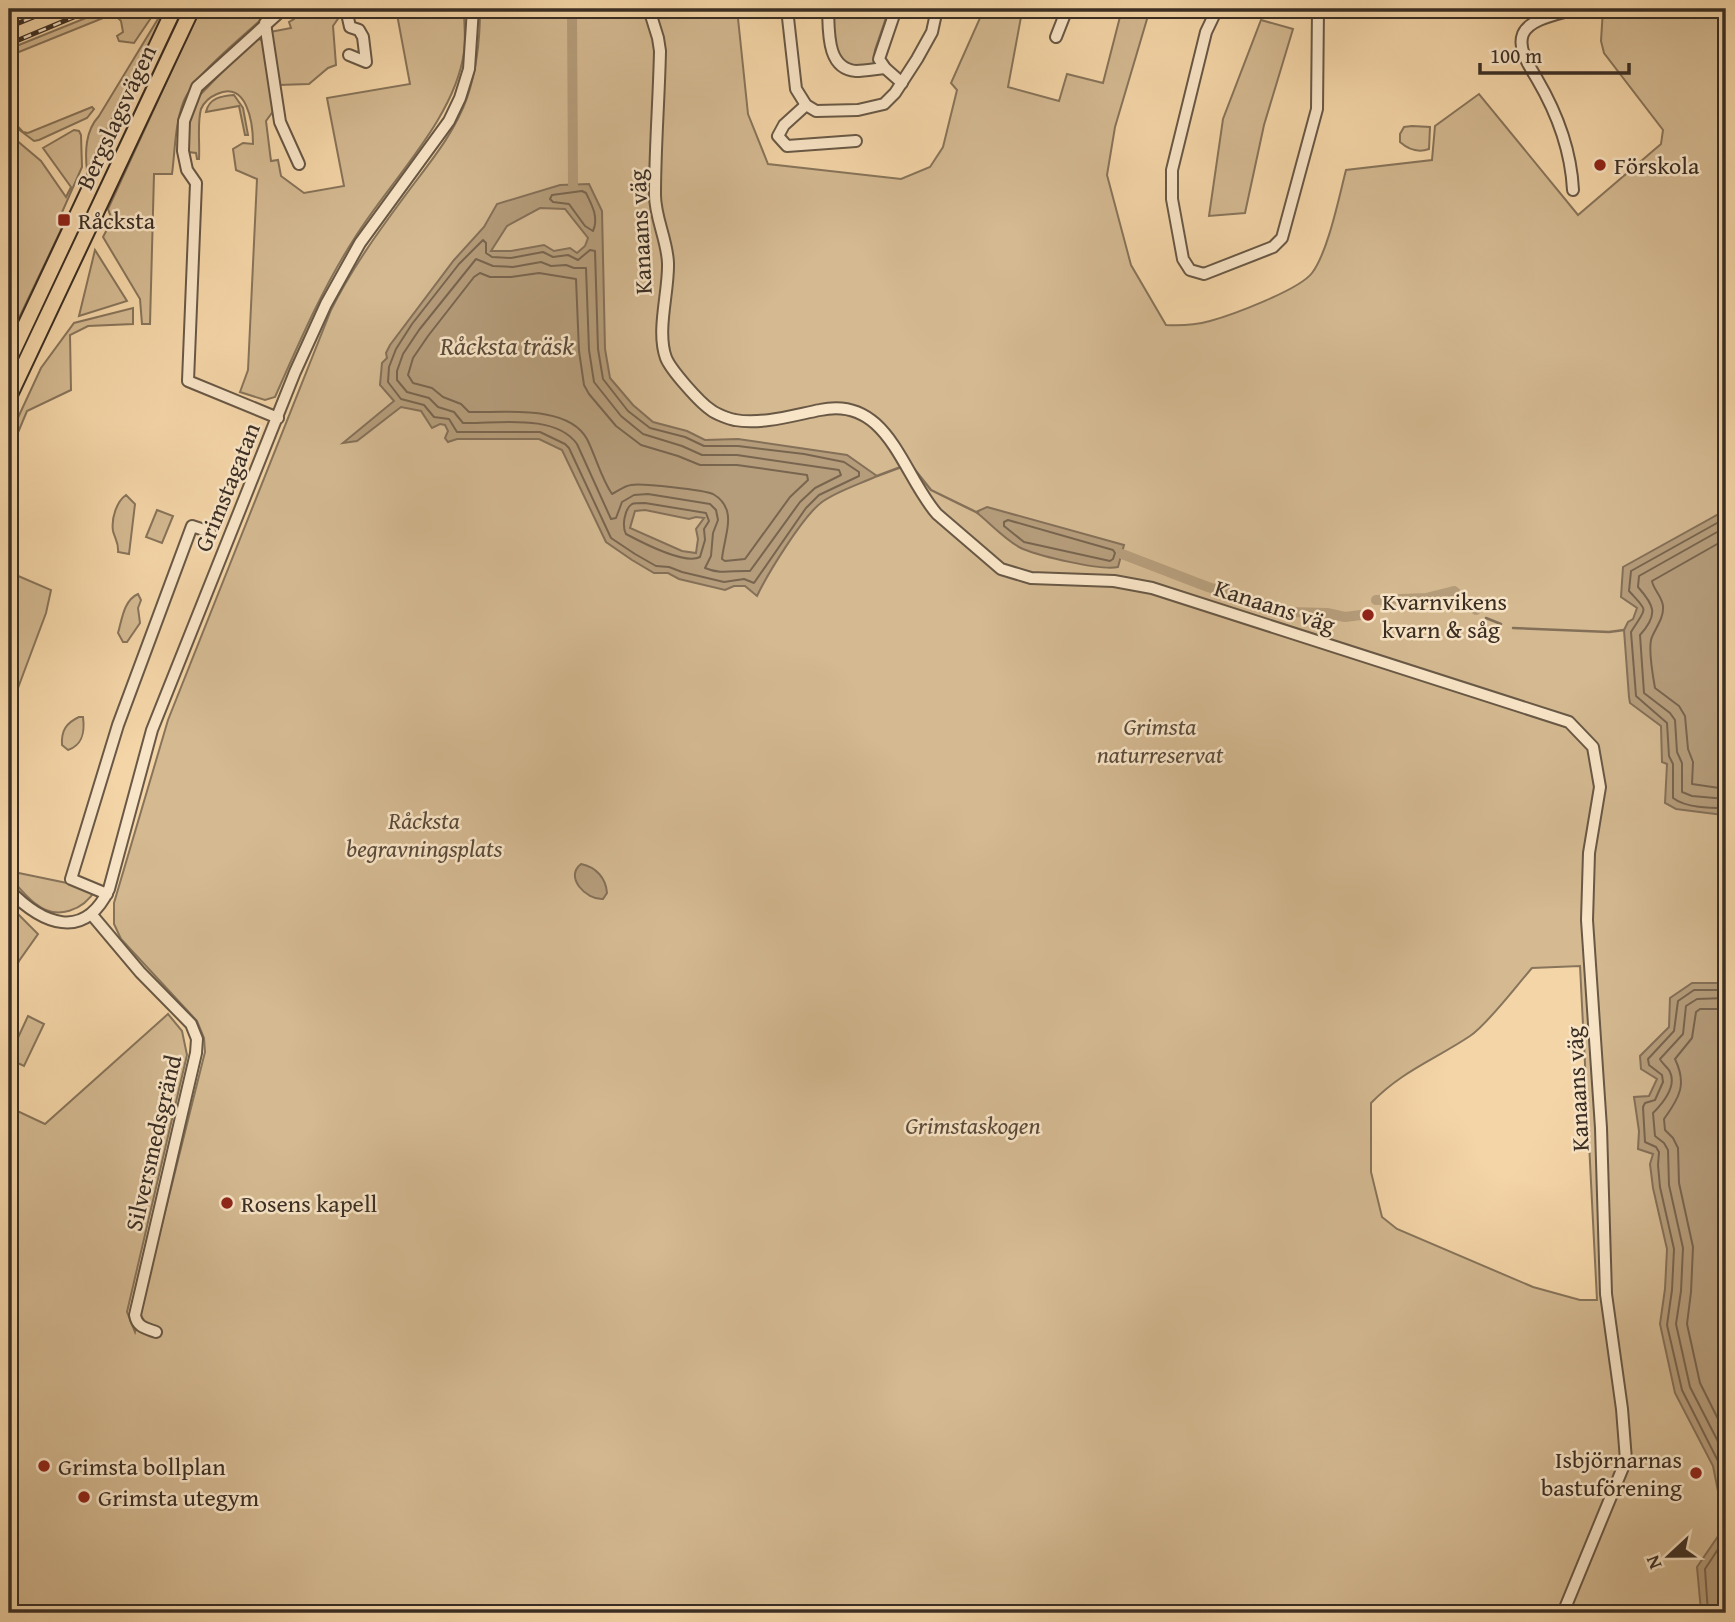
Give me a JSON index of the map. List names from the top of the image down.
{
  "streets": {
    "main road": ["Bergslagsvägen"],
    "street": ["Kanaans väg", "Grimstagatan", "Silversmedsgränd"]
  },
  "crossings": [
    ["Grimstagatan", "Silversmedsgränd"]
  ],
  "water": ["Råcksta träsk"],
  "parks": ["Grimsta naturreservat", "Råcksta begravningsplats", "Grimstaskogen"],
  "places": {
    "other": [
      "Förskola",
      "Kvarnvikens kvarn & såg",
      "Rosens kapell",
      "Grimsta bollplan",
      "Isbjörnarnas bastuförening",
      "Grimsta utegym"
    ],
    "transit": ["Råcksta"]
  },
  "scale_bar": "100 m",
  "north": "left"
}
